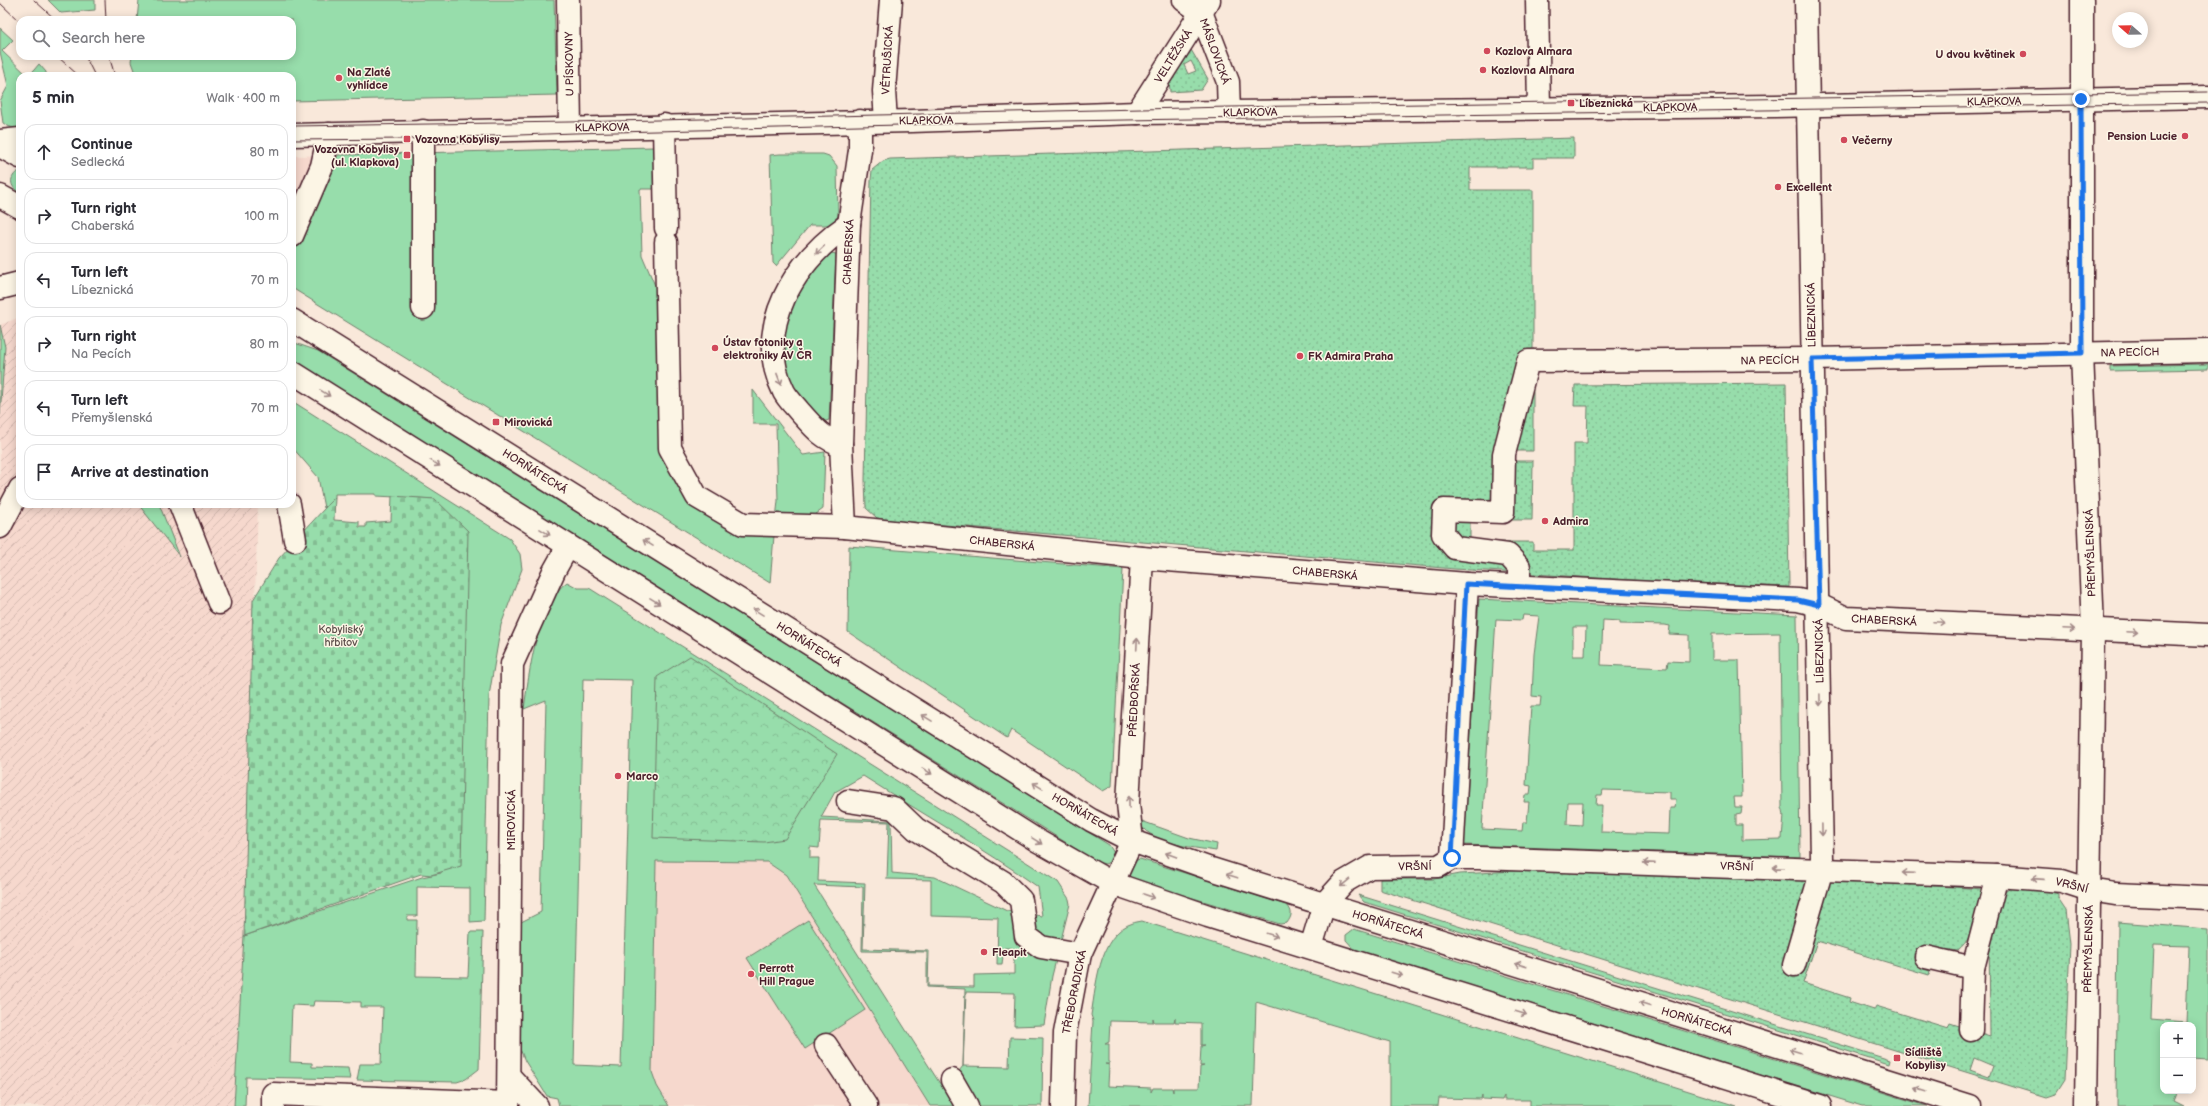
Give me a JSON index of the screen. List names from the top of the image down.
{
  "streets": {
    "street": [
      "MÁSLOVICKÁ",
      "VELTĚŽSKÁ",
      "VĚTRUŠICKÁ",
      "U PÍSKOVNY",
      "KLAPKOVA",
      "CHABERSKÁ",
      "LÍBEZNICKÁ",
      "NA PECÍCH",
      "HORŇÁTECKÁ",
      "PŘEMYŠLENSKÁ",
      "PŘEDBOŘSKÁ",
      "MIROVICKÁ",
      "VRŠNÍ",
      "TŘEBORADICKÁ"
    ]
  },
  "crossings": [
    ["MÁSLOVICKÁ", "VELTĚŽSKÁ"],
    ["MÁSLOVICKÁ", "KLAPKOVA"],
    ["VELTĚŽSKÁ", "KLAPKOVA"],
    ["VĚTRUŠICKÁ", "KLAPKOVA"],
    ["U PÍSKOVNY", "KLAPKOVA"],
    ["KLAPKOVA", "CHABERSKÁ"],
    ["KLAPKOVA", "LÍBEZNICKÁ"],
    ["KLAPKOVA", "PŘEMYŠLENSKÁ"],
    ["CHABERSKÁ", "LÍBEZNICKÁ"],
    ["CHABERSKÁ", "NA PECÍCH"],
    ["CHABERSKÁ", "PŘEMYŠLENSKÁ"],
    ["CHABERSKÁ", "PŘEDBOŘSKÁ"],
    ["LÍBEZNICKÁ", "NA PECÍCH"],
    ["LÍBEZNICKÁ", "VRŠNÍ"],
    ["NA PECÍCH", "PŘEMYŠLENSKÁ"],
    ["HORŇÁTECKÁ", "PŘEDBOŘSKÁ"],
    ["HORŇÁTECKÁ", "VRŠNÍ"],
    ["HORŇÁTECKÁ", "TŘEBORADICKÁ"],
    ["PŘEMYŠLENSKÁ", "VRŠNÍ"],
    ["PŘEDBOŘSKÁ", "TŘEBORADICKÁ"]
  ],
  "one_way": ["PŘEDBOŘSKÁ"],
  "parks": ["Kobyliský hřbitov"],
  "places": {
    "other": [
      "Kozlova Almara",
      "U dvou květinek",
      "Kozlovna Almara",
      "Na Zlaté vyhlídce",
      "Pension Lucie",
      "Večerny",
      "Excellent",
      "Ústav fotoniky a elektroniky AV ČR",
      "FK Admira Praha",
      "Admira",
      "Marco",
      "Fleapit",
      "Perrott Hill Prague"
    ],
    "transit": [
      "Líbeznická",
      "Vozovna Kobylisy",
      "Vozovna Kobylisy (ul. Klapkova)",
      "Mirovická",
      "Sídliště Kobylisy"
    ]
  },
  "north": "left",
  "page": {
    "search": "Search here",
    "heading": ["5 min", "Walk · 400 m"],
    "list": [
      ["Continue", "Sedlecká", "80 m"],
      ["Turn right", "Chaberská", "100 m"],
      ["Turn left", "Líbeznická", "70 m"],
      ["Turn right", "Na Pecích", "80 m"],
      ["Turn left", "Přemyšlenská", "70 m"],
      "Arrive at destination"
    ],
    "map_buttons": ["+", "−"]
  }
}
